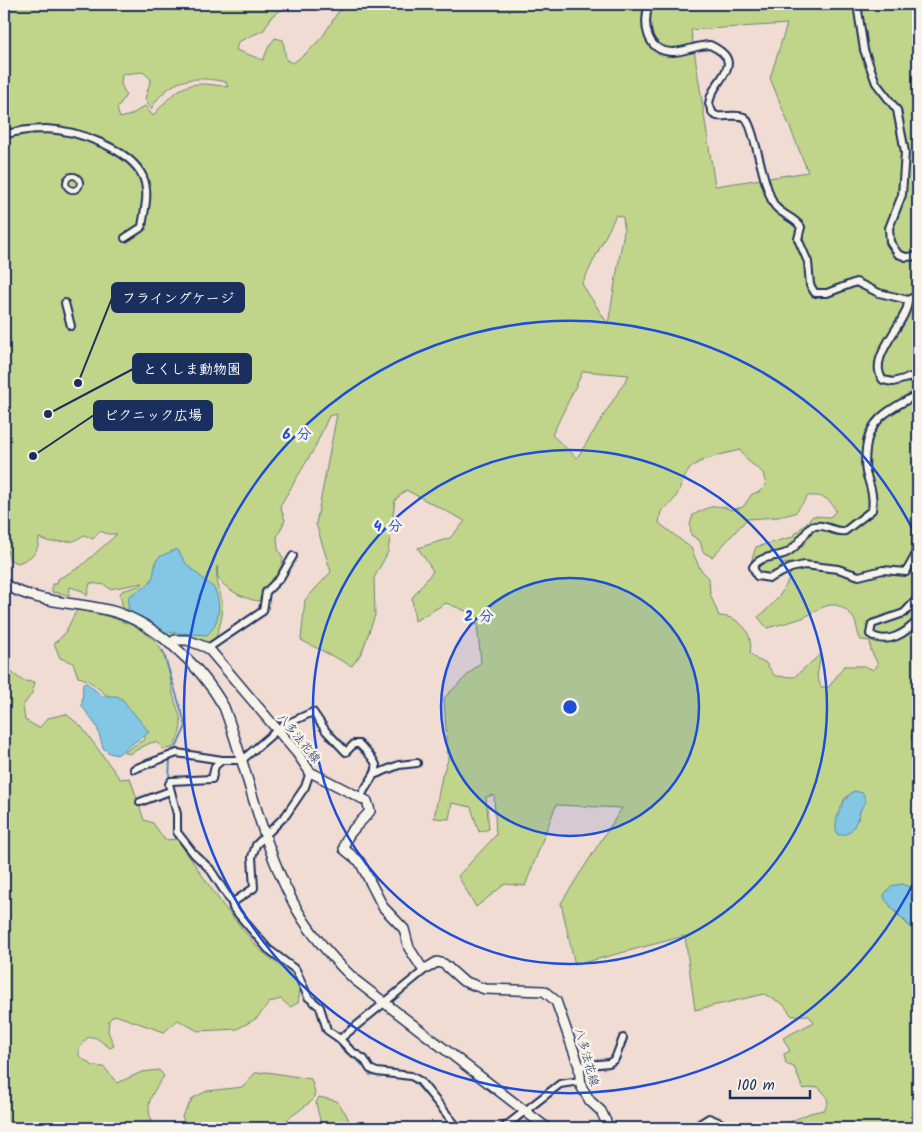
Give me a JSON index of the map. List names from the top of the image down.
{
  "streets": {
    "main road": ["八多法花線"]
  },
  "places": ["フライングケージ", "とくしま動物園", "ピクニック広場"],
  "scale_bar": "100 m",
  "rings": ["6 分", "4 分", "2 分"]
}
